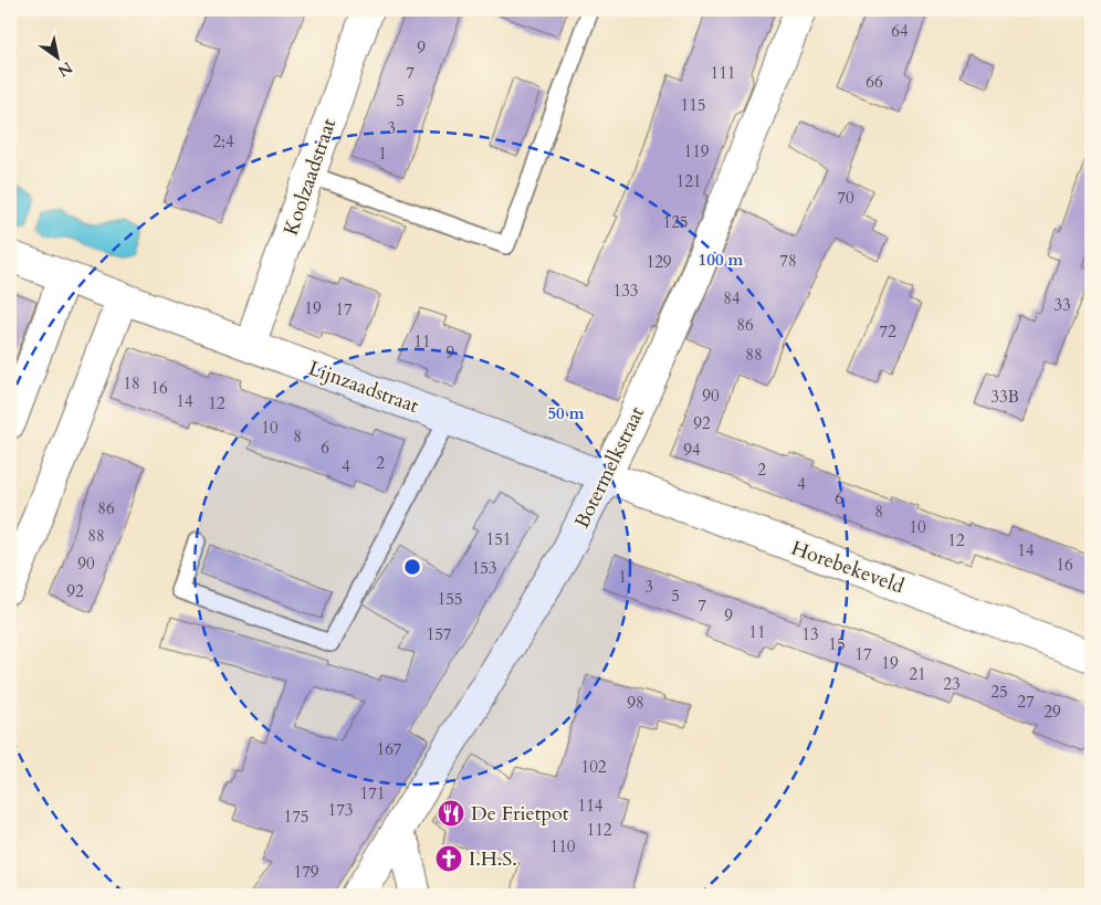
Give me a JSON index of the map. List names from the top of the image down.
{
  "streets": {
    "street": [
      "Koolzaadstraat",
      "Lijnzaadstraat",
      "Botermelkstraat",
      "Horebekeveld"
    ]
  },
  "crossings": [
    ["Koolzaadstraat", "Lijnzaadstraat"],
    ["Lijnzaadstraat", "Botermelkstraat"],
    ["Lijnzaadstraat", "Horebekeveld"],
    ["Botermelkstraat", "Horebekeveld"]
  ],
  "places": {
    "restaurant": ["De Frietpot"],
    "church": ["I.H.S."]
  },
  "house_numbers": [
    "64",
    "9",
    "7",
    "111",
    "66",
    "5",
    "115",
    "3",
    "2;4",
    "119",
    "1",
    "121",
    "70",
    "125",
    "78",
    "129",
    "133",
    "84",
    "33",
    "19",
    "17",
    "86",
    "72",
    "11",
    "9",
    "88",
    "18",
    "16",
    "90",
    "33B",
    "14",
    "12",
    "92",
    "10",
    "8",
    "6",
    "94",
    "2",
    "4",
    "2",
    "4",
    "6",
    "86",
    "8",
    "10",
    "88",
    "151",
    "12",
    "14",
    "90",
    "16",
    "153",
    "1",
    "3",
    "92",
    "5",
    "155",
    "7",
    "9",
    "11",
    "157",
    "13",
    "15",
    "17",
    "19",
    "21",
    "23",
    "25",
    "27",
    "98",
    "29",
    "167",
    "102",
    "171",
    "114",
    "173",
    "175",
    "112",
    "110",
    "179"
  ],
  "north": "bottom right",
  "rings": ["100 m", "50 m"]
}
